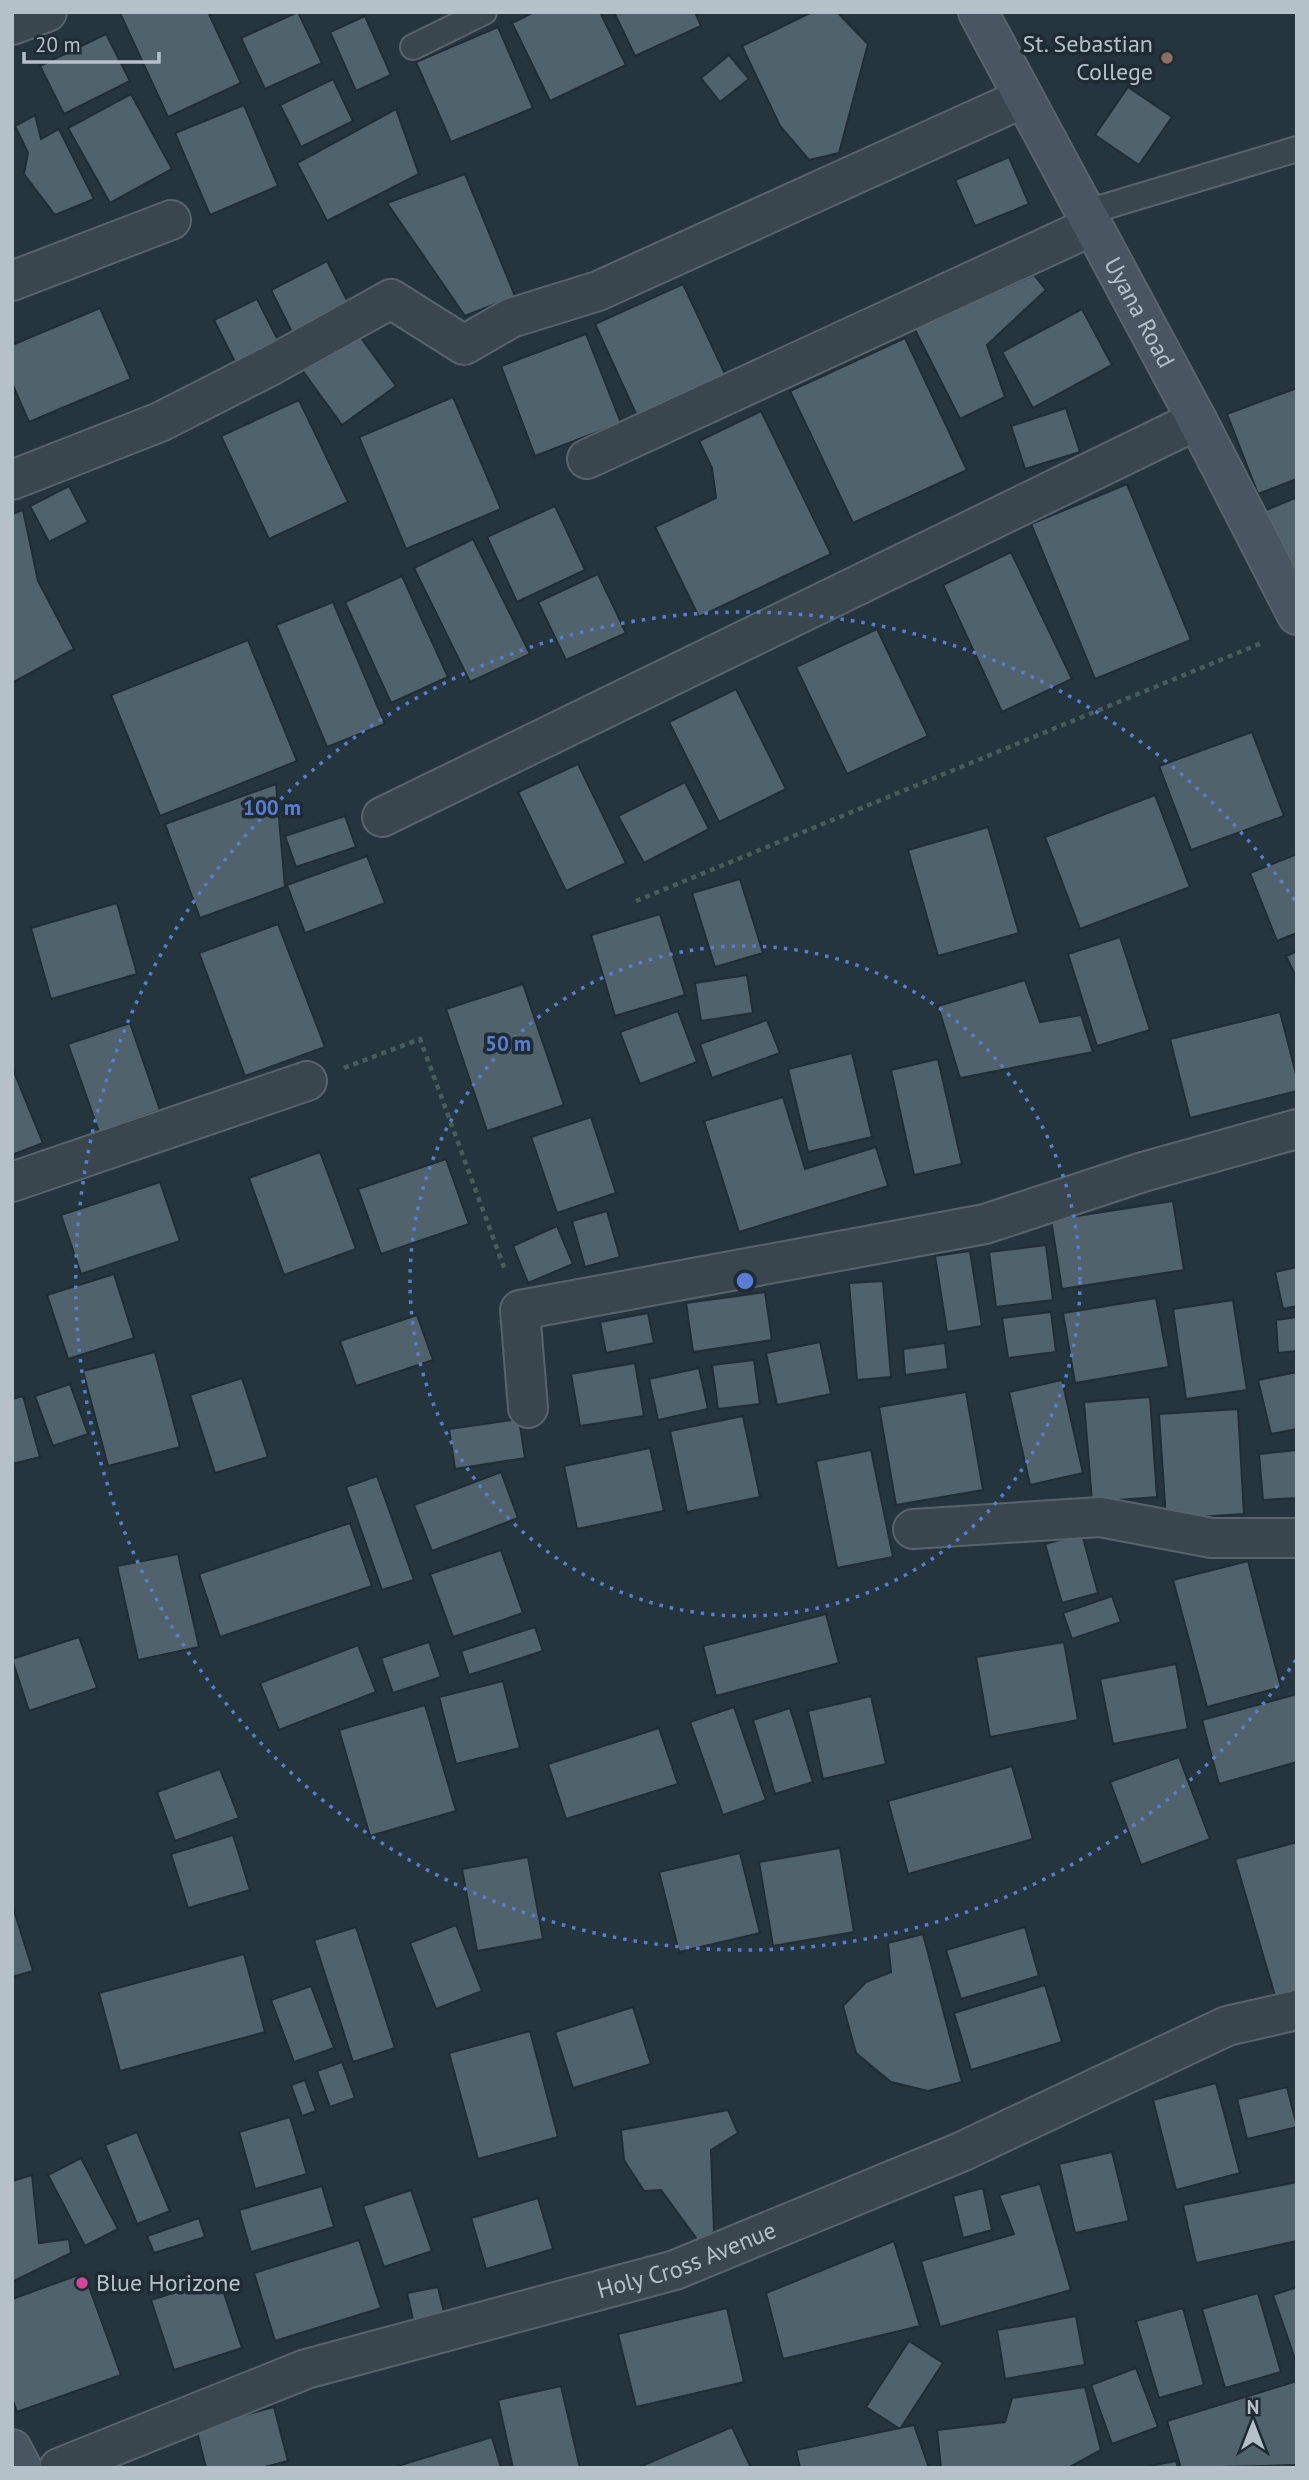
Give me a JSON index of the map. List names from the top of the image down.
{
  "streets": {
    "street": ["Uyana Road", "Holy Cross Avenue"]
  },
  "places": ["St. Sebastian College", "Blue Horizone"],
  "scale_bar": "20 m",
  "north": "top",
  "rings": ["100 m", "50 m"]
}
